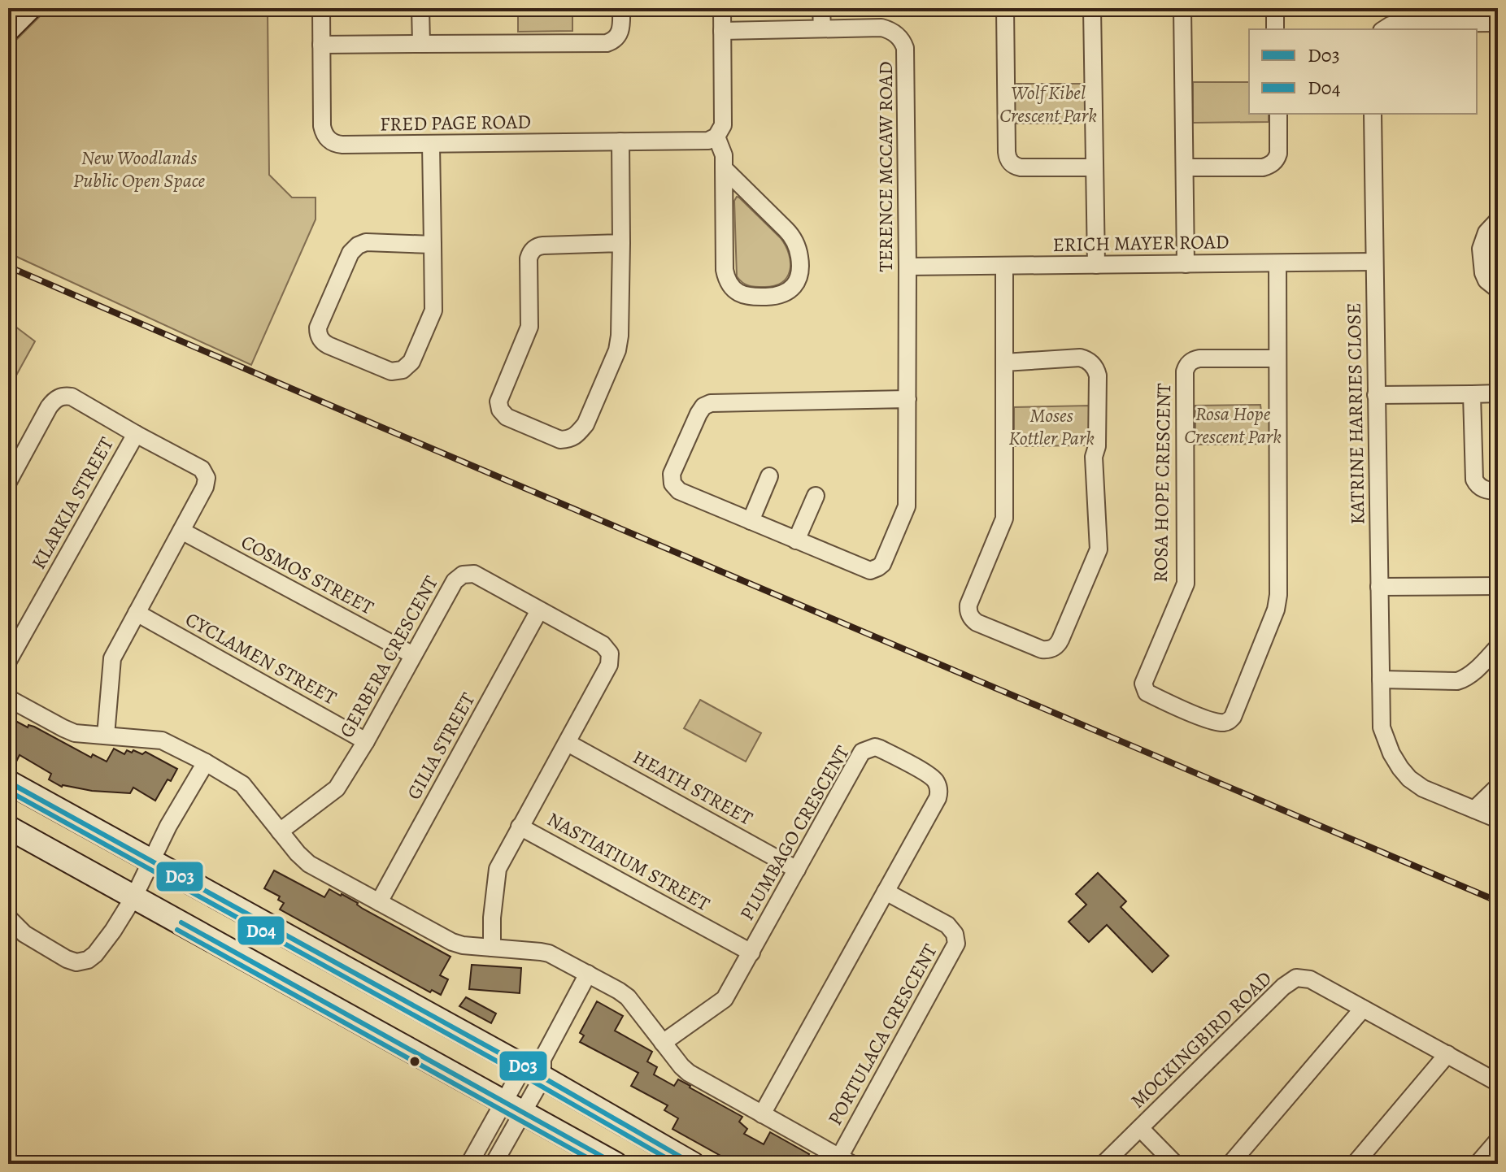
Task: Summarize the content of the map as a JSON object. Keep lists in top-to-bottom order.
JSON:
{
  "streets": {
    "street": [
      "FRED PAGE ROAD",
      "TERENCE MCCAW ROAD",
      "ERICH MAYER ROAD",
      "KATRINE HARRIES CLOSE",
      "ROSA HOPE CRESCENT",
      "KLARKIA STREET",
      "COSMOS STREET",
      "GERBERA CRESCENT",
      "CYCLAMEN STREET",
      "GILIA STREET",
      "HEATH STREET",
      "PLUMBAGO CRESCENT",
      "NASTIATIUM STREET",
      "PORTULACA CRESCENT",
      "MOCKINGBIRD ROAD"
    ]
  },
  "crossings": [
    ["TERENCE MCCAW ROAD", "ERICH MAYER ROAD"],
    ["ERICH MAYER ROAD", "KATRINE HARRIES CLOSE"],
    ["ERICH MAYER ROAD", "ROSA HOPE CRESCENT"],
    ["COSMOS STREET", "GERBERA CRESCENT"],
    ["GERBERA CRESCENT", "CYCLAMEN STREET"],
    ["GERBERA CRESCENT", "GILIA STREET"],
    ["GERBERA CRESCENT", "HEATH STREET"],
    ["GERBERA CRESCENT", "NASTIATIUM STREET"],
    ["HEATH STREET", "PLUMBAGO CRESCENT"],
    ["PLUMBAGO CRESCENT", "NASTIATIUM STREET"],
    ["PLUMBAGO CRESCENT", "PORTULACA CRESCENT"]
  ],
  "parks": [
    "Wolf Kibel Crescent Park",
    "New Woodlands Public Open Space",
    "Rosa Hope Crescent Park",
    "Moses Kottler Park"
  ],
  "lines": ["transit line D03", "transit line D04"],
  "legend": ["D03", "D04"]
}
